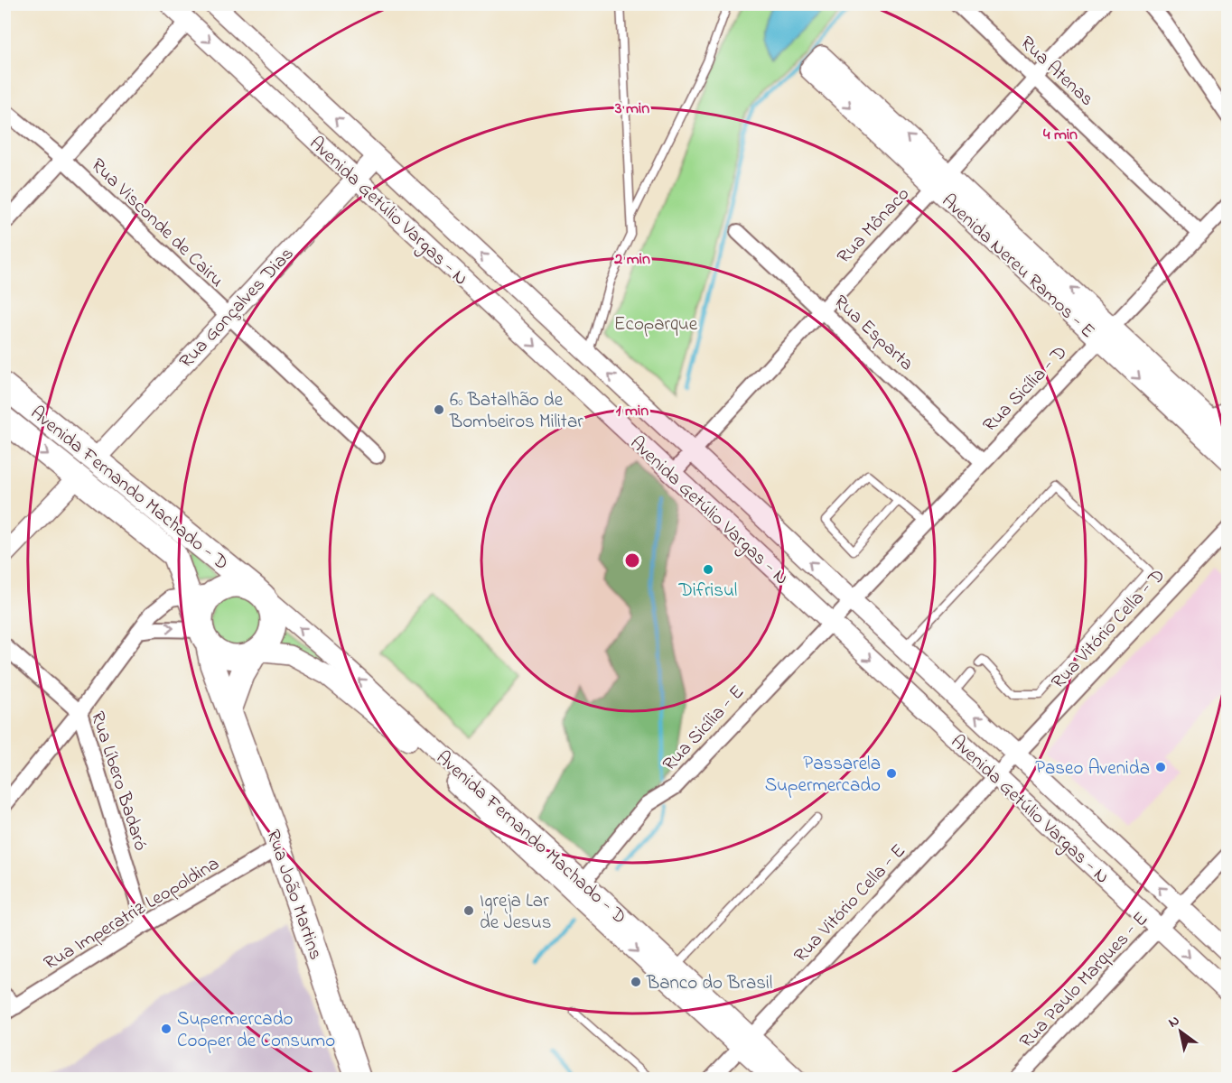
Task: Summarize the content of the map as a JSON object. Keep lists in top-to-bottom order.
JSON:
{
  "streets": {
    "main road": ["Avenida Fernando Machado - D", "Rua João Martins"],
    "street": [
      "Rua Atenas",
      "Avenida Getúlio Vargas - N",
      "Rua Visconde de Cairu",
      "Rua Mônaco",
      "Avenida Nereu Ramos - E",
      "Rua Gonçalves Dias",
      "Rua Esparta",
      "Rua Sicília - D",
      "Rua Vitório Cella - D",
      "Rua Sicília - E",
      "Rua Líbero Badaró",
      "Rua Vitório Cella - E",
      "Rua Imperatriz Leopoldina",
      "Rua Paulo Marques - E"
    ]
  },
  "crossings": [
    ["Rua Atenas", "Rua Mônaco"],
    ["Rua Atenas", "Rua Sicília - D"],
    ["Avenida Getúlio Vargas - N", "Rua Mônaco"],
    ["Avenida Getúlio Vargas - N", "Rua Gonçalves Dias"],
    ["Avenida Getúlio Vargas - N", "Rua Sicília - D"],
    ["Avenida Getúlio Vargas - N", "Rua Vitório Cella - D"],
    ["Avenida Getúlio Vargas - N", "Rua Sicília - E"],
    ["Avenida Getúlio Vargas - N", "Rua Vitório Cella - E"],
    ["Avenida Getúlio Vargas - N", "Rua Paulo Marques - E"],
    ["Rua Visconde de Cairu", "Rua Gonçalves Dias"],
    ["Rua Mônaco", "Avenida Nereu Ramos - E"],
    ["Rua Mônaco", "Rua Esparta"],
    ["Avenida Nereu Ramos - E", "Rua Sicília - D"],
    ["Rua Gonçalves Dias", "Avenida Fernando Machado - D"],
    ["Rua Esparta", "Rua Sicília - D"],
    ["Rua Sicília - D", "Rua Sicília - E"],
    ["Avenida Fernando Machado - D", "Rua Sicília - E"],
    ["Avenida Fernando Machado - D", "Rua João Martins"],
    ["Avenida Fernando Machado - D", "Rua Vitório Cella - E"],
    ["Rua Vitório Cella - D", "Rua Vitório Cella - E"],
    ["Rua Líbero Badaró", "Rua Imperatriz Leopoldina"],
    ["Rua João Martins", "Rua Imperatriz Leopoldina"]
  ],
  "parks": ["Ecoparque"],
  "places": [
    "6º Batalhão de Bombeiros Militar",
    "Difrisul",
    "Paseo Avenida",
    "Passarela Supermercado",
    "Igreja Lar de Jesus",
    "Banco do Brasil",
    "Supermercado Cooper de Consumo"
  ],
  "north": "top left",
  "rings": [
    "3 min",
    "4 min",
    "2 min",
    "1 min"
  ]
}
